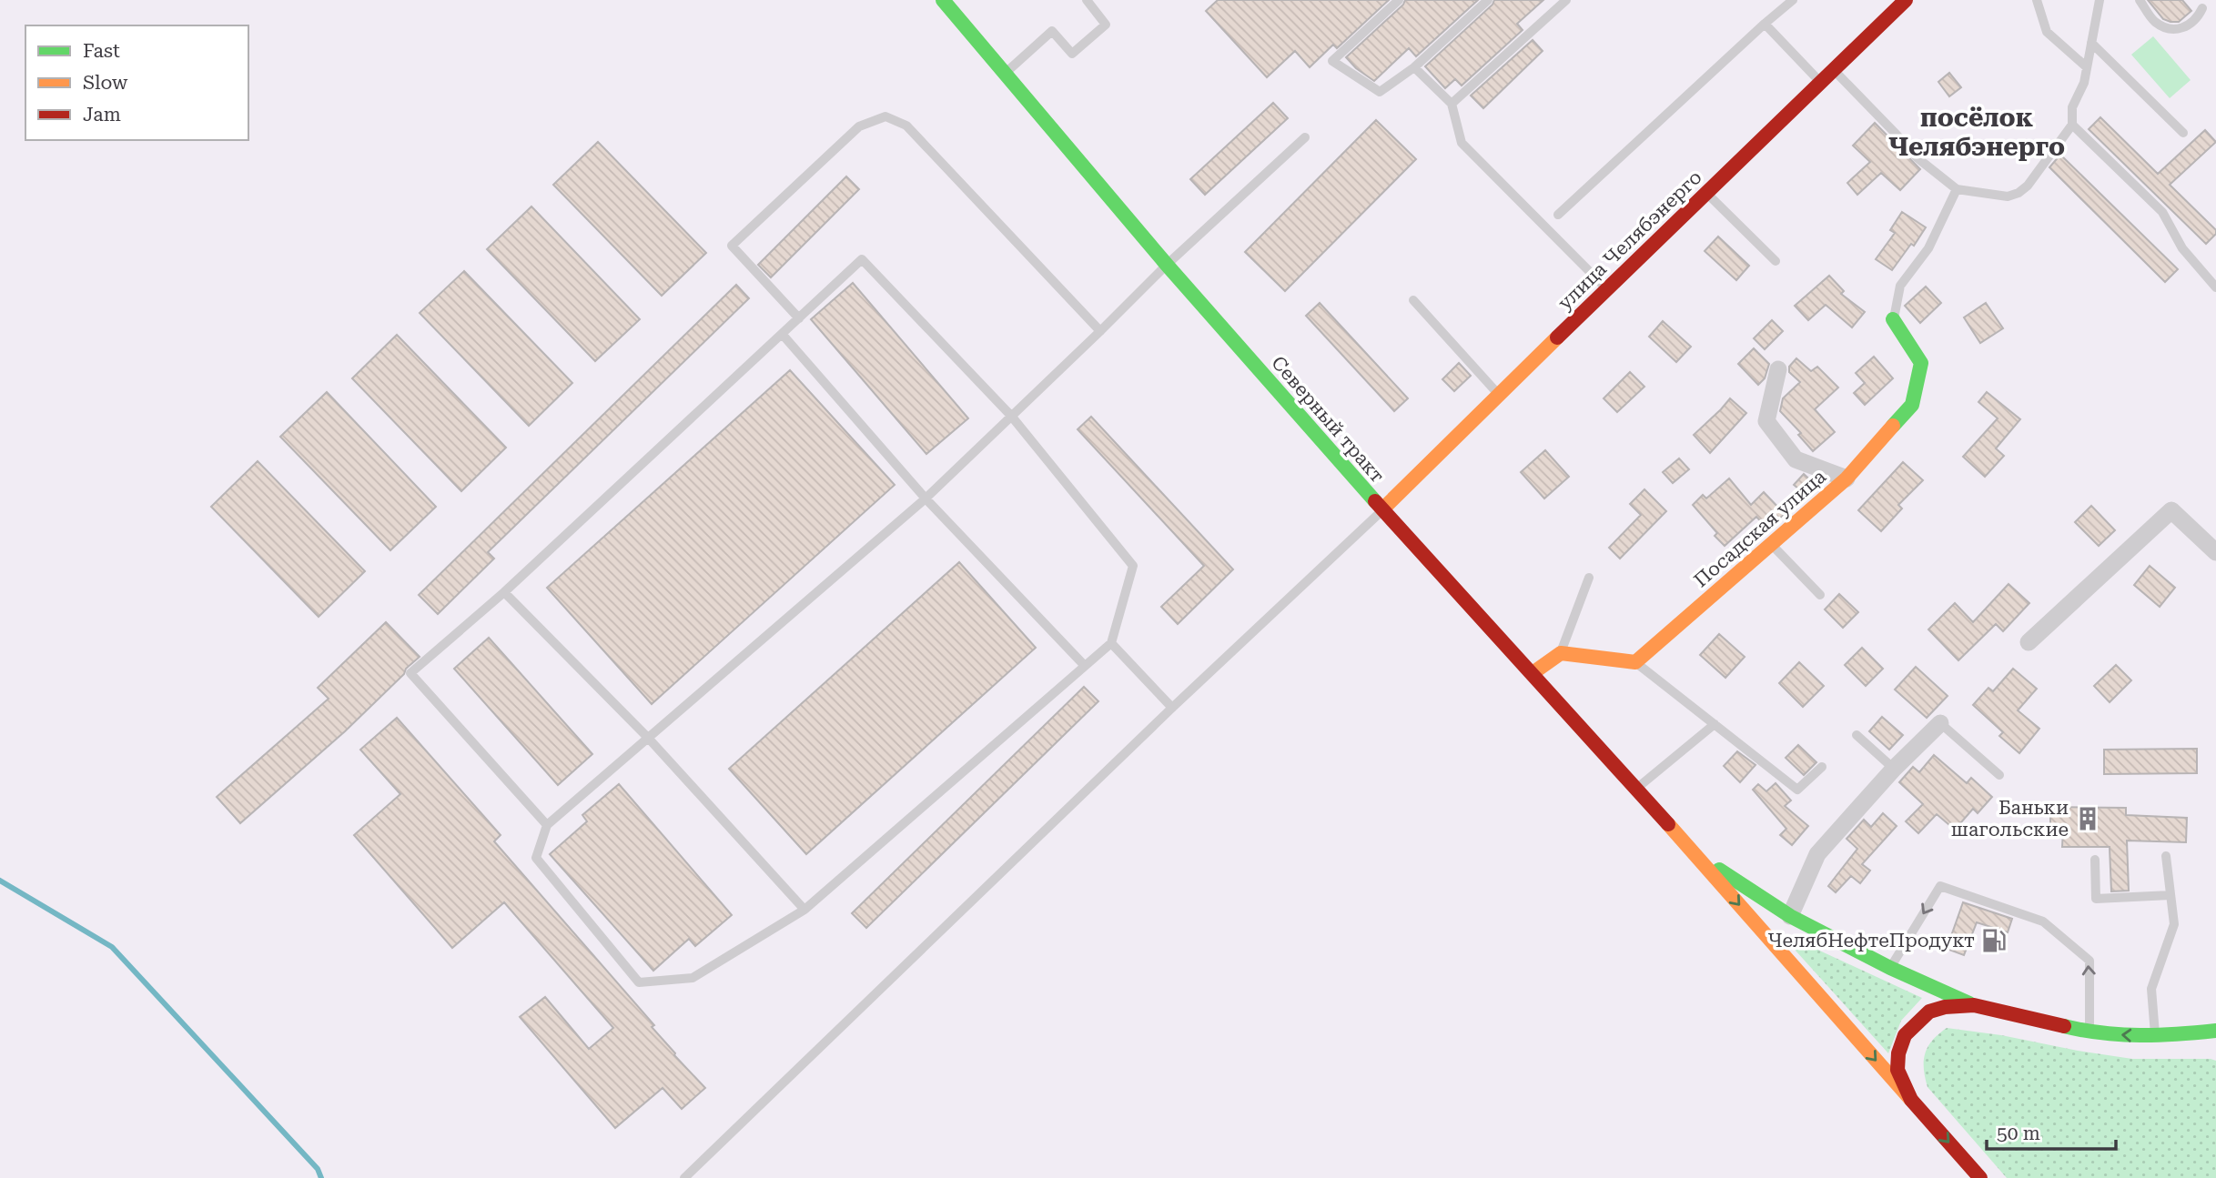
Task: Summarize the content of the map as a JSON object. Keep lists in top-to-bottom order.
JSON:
{
  "streets": {
    "main road": ["улица Челябэнерго", "Северный тракт", "Посадская улица"]
  },
  "crossings": [
    ["улица Челябэнерго", "Северный тракт"]
  ],
  "districts": ["посёлок Челябэнерго"],
  "places": {
    "building": ["Баньки шагольские"],
    "fuel station": ["ЧелябНефтеПродукт"]
  },
  "legend": ["Fast", "Slow", "Jam"],
  "scale_bar": "50 m"
}
